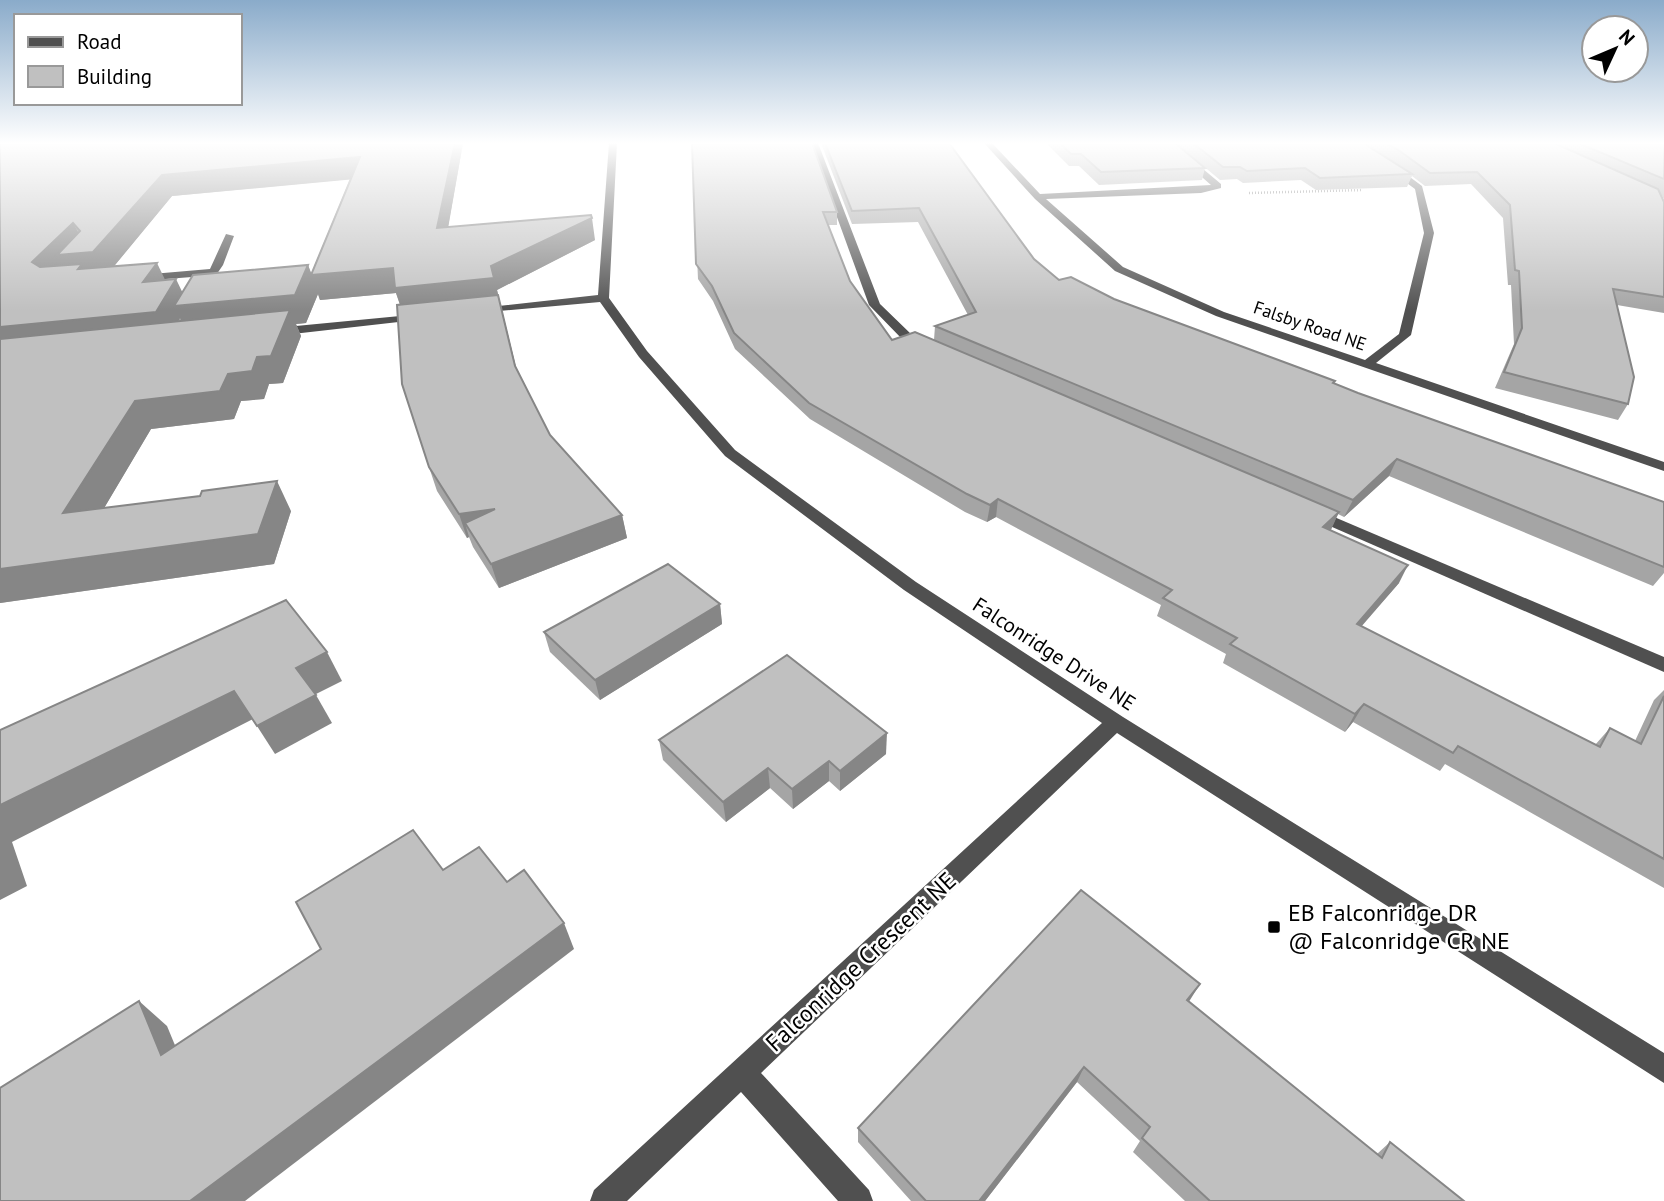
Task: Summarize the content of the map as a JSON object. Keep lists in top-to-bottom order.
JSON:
{
  "streets": {
    "street": ["Falsby Road NE", "Falconridge Drive NE", "Falconridge Crescent NE"]
  },
  "crossings": [
    ["Falconridge Drive NE", "Falconridge Crescent NE"]
  ],
  "places": {
    "transit": ["EB Falconridge DR @ Falconridge CR NE"]
  },
  "legend": ["Road", "Building"],
  "north": "top right"
}
